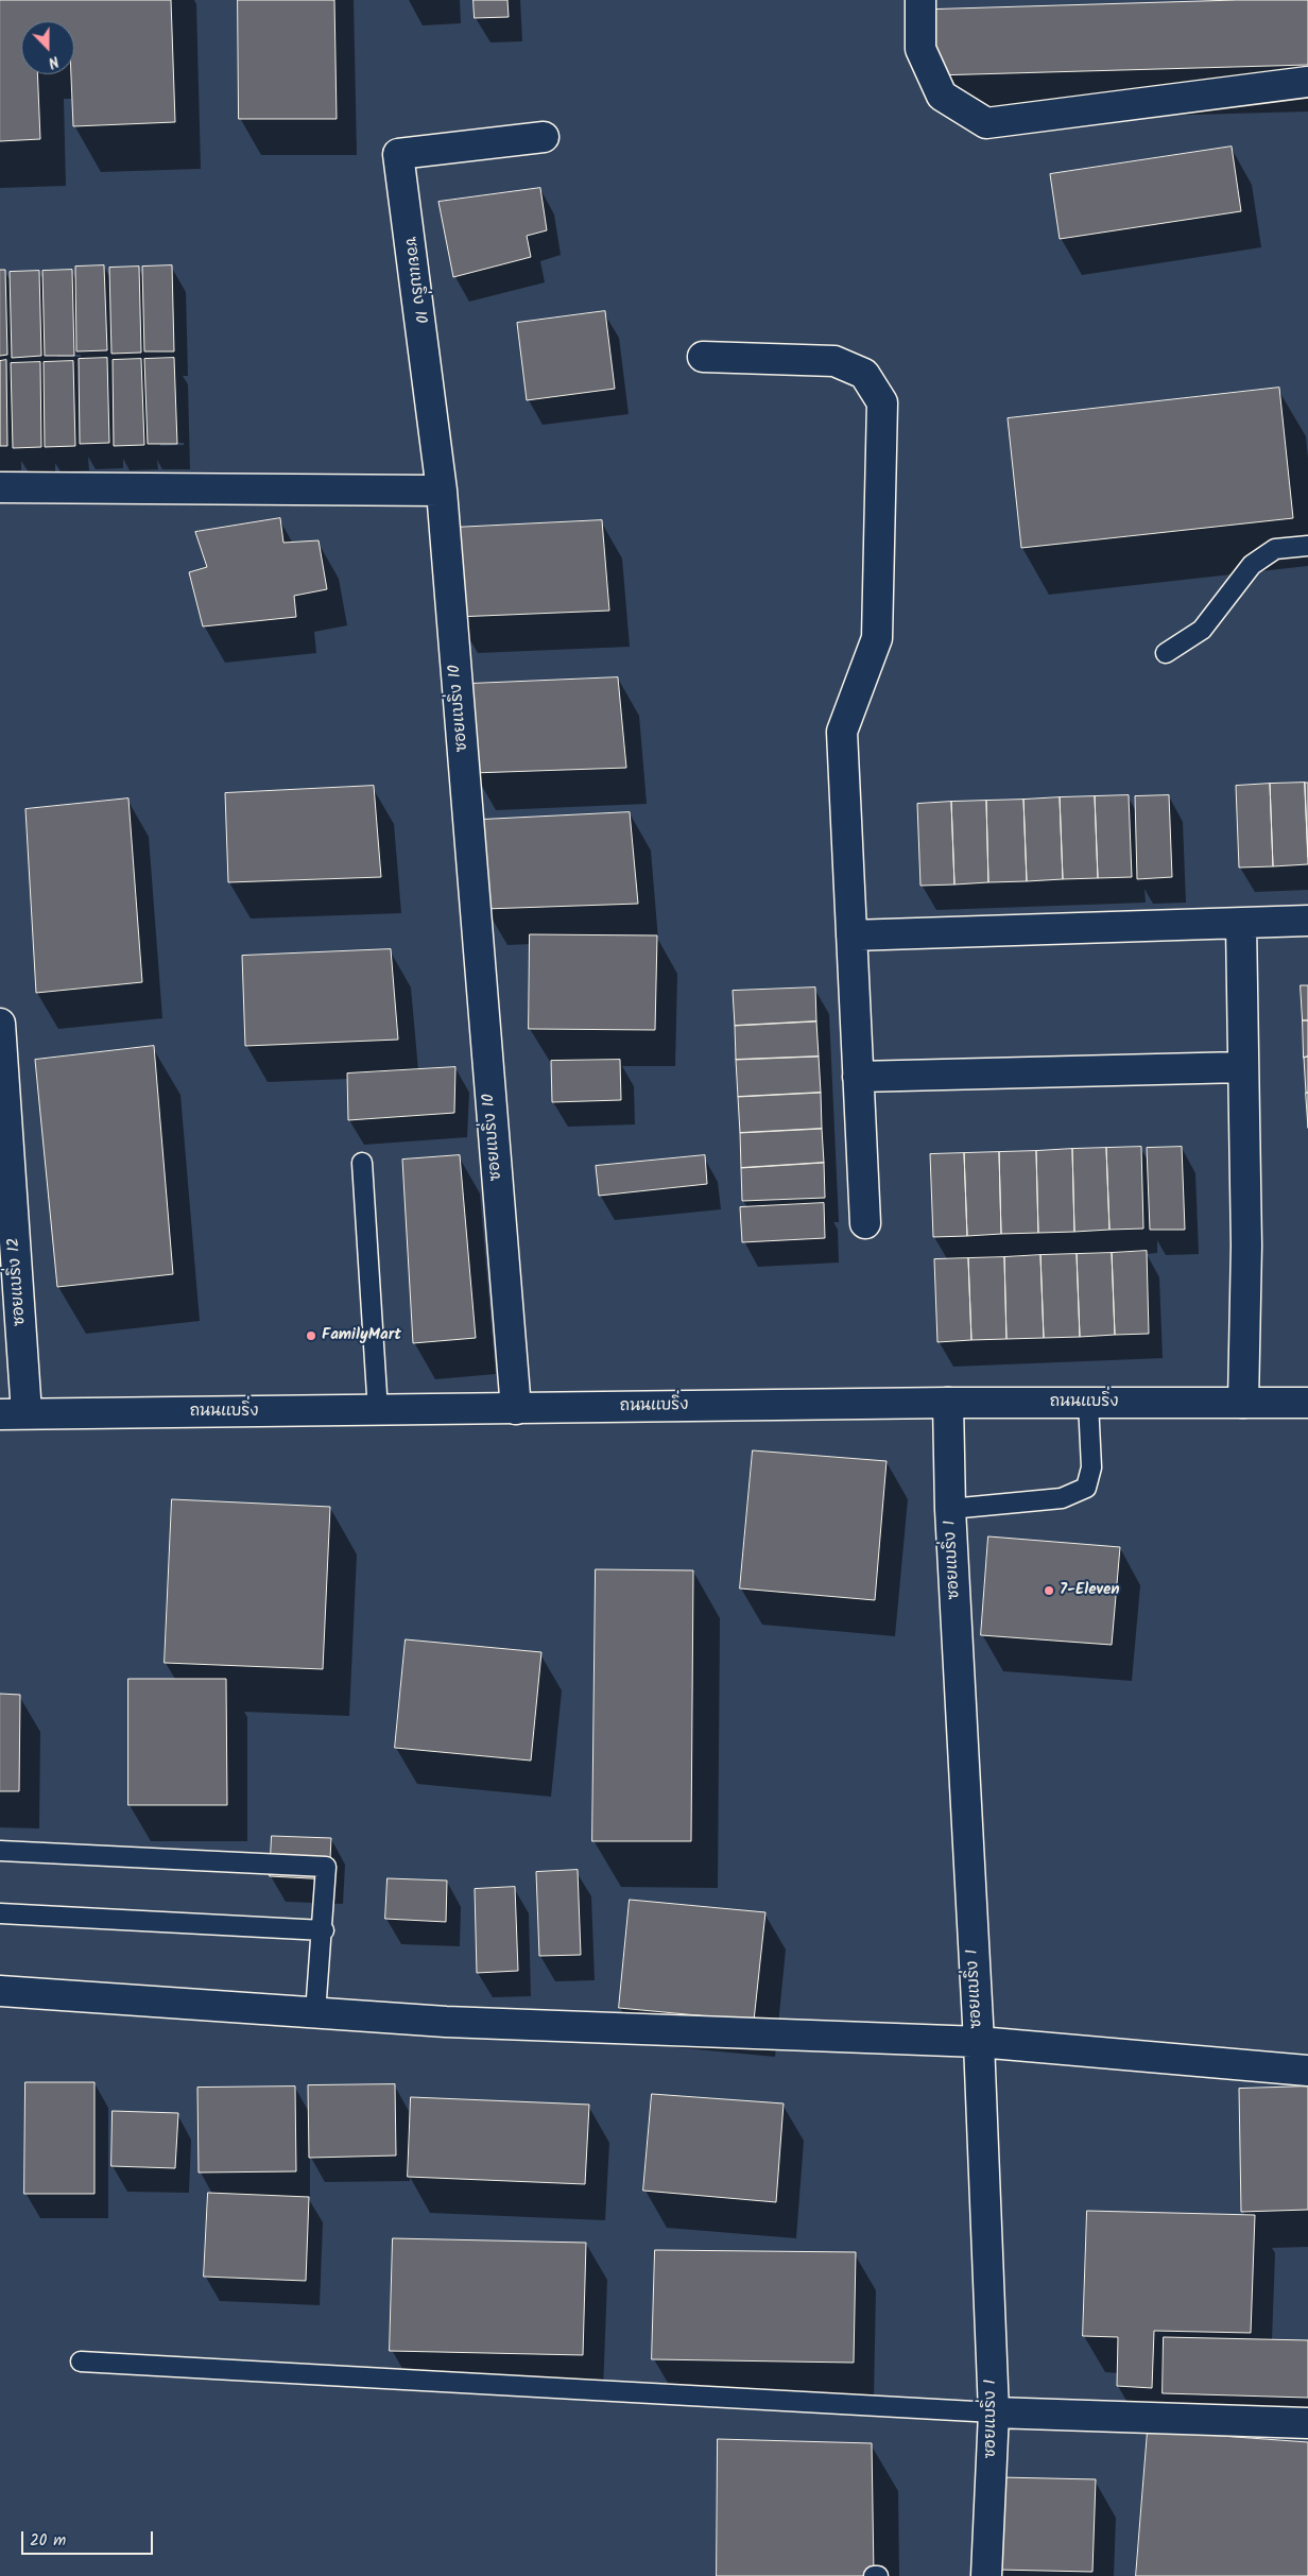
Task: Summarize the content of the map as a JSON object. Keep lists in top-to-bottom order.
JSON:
{
  "streets": {
    "street": [
      "ซอยแบริ่ง 10",
      "ซอยแบริ่ง 12",
      "ถนนแบริ่ง",
      "ซอยแบริ่ง 1"
    ]
  },
  "crossings": [
    ["ซอยแบริ่ง 10", "ถนนแบริ่ง"],
    ["ซอยแบริ่ง 12", "ถนนแบริ่ง"],
    ["ถนนแบริ่ง", "ซอยแบริ่ง 1"]
  ],
  "places": ["FamilyMart", "7-Eleven"],
  "scale_bar": "20 m",
  "north": "bottom"
}
